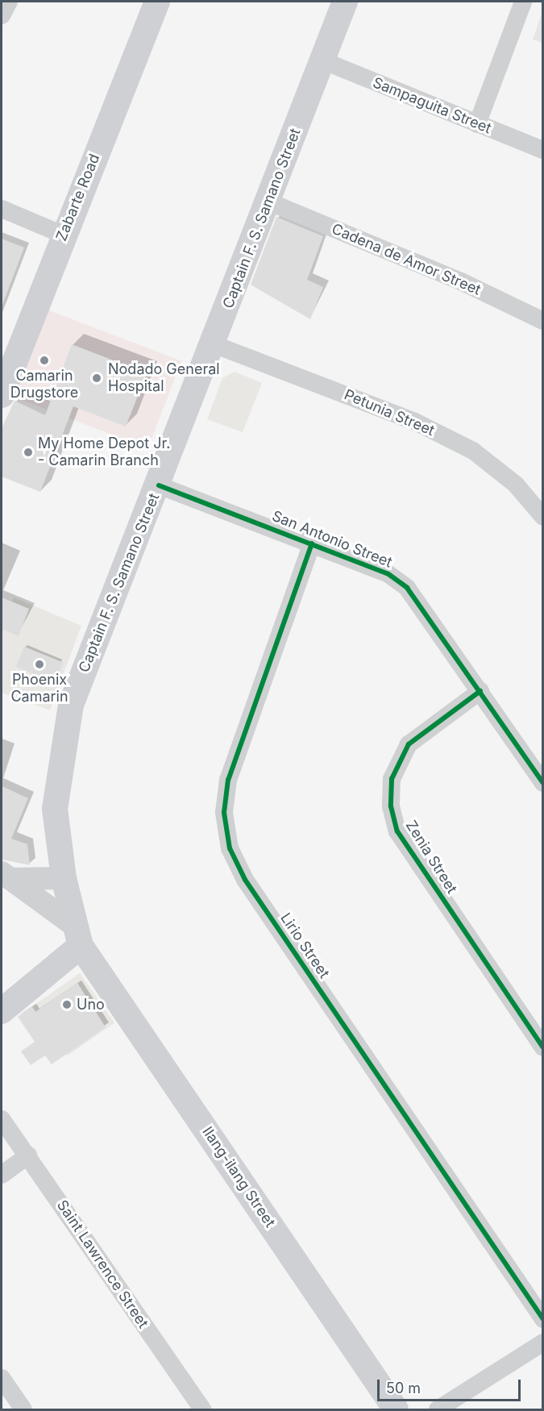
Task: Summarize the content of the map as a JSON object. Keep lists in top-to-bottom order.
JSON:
{
  "streets": {
    "main road": ["Zabarte Road", "Captain F. S. Samano Street", "Ilang-ilang Street"],
    "street": [
      "Sampaguita Street",
      "Cadena de Amor Street",
      "Petunia Street",
      "San Antonio Street",
      "Zenia Street",
      "Lirio Street",
      "Saint Lawrence Street"
    ]
  },
  "crossings": [
    ["Sampaguita Street", "Captain F. S. Samano Street"],
    ["Captain F. S. Samano Street", "Cadena de Amor Street"],
    ["Captain F. S. Samano Street", "Petunia Street"],
    ["Captain F. S. Samano Street", "San Antonio Street"],
    ["Captain F. S. Samano Street", "Ilang-ilang Street"],
    ["San Antonio Street", "Zenia Street"],
    ["San Antonio Street", "Lirio Street"]
  ],
  "places": [
    "Camarin Drugstore",
    "Nodado General Hospital",
    "My Home Depot Jr. - Camarin Branch",
    "Phoenix Camarin",
    "Uno"
  ],
  "scale_bar": "50 m"
}
